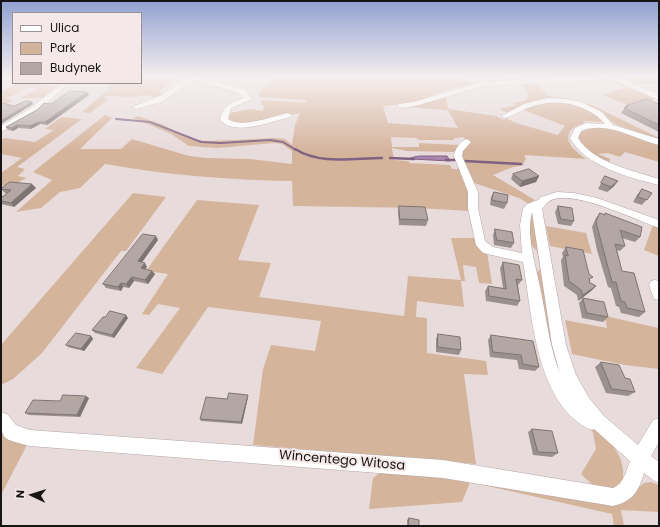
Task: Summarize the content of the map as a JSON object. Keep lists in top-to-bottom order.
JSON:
{
  "streets": {
    "street": ["Wincentego Witosa"]
  },
  "legend": ["Ulica", "Park", "Budynek"],
  "north": "left"
}
